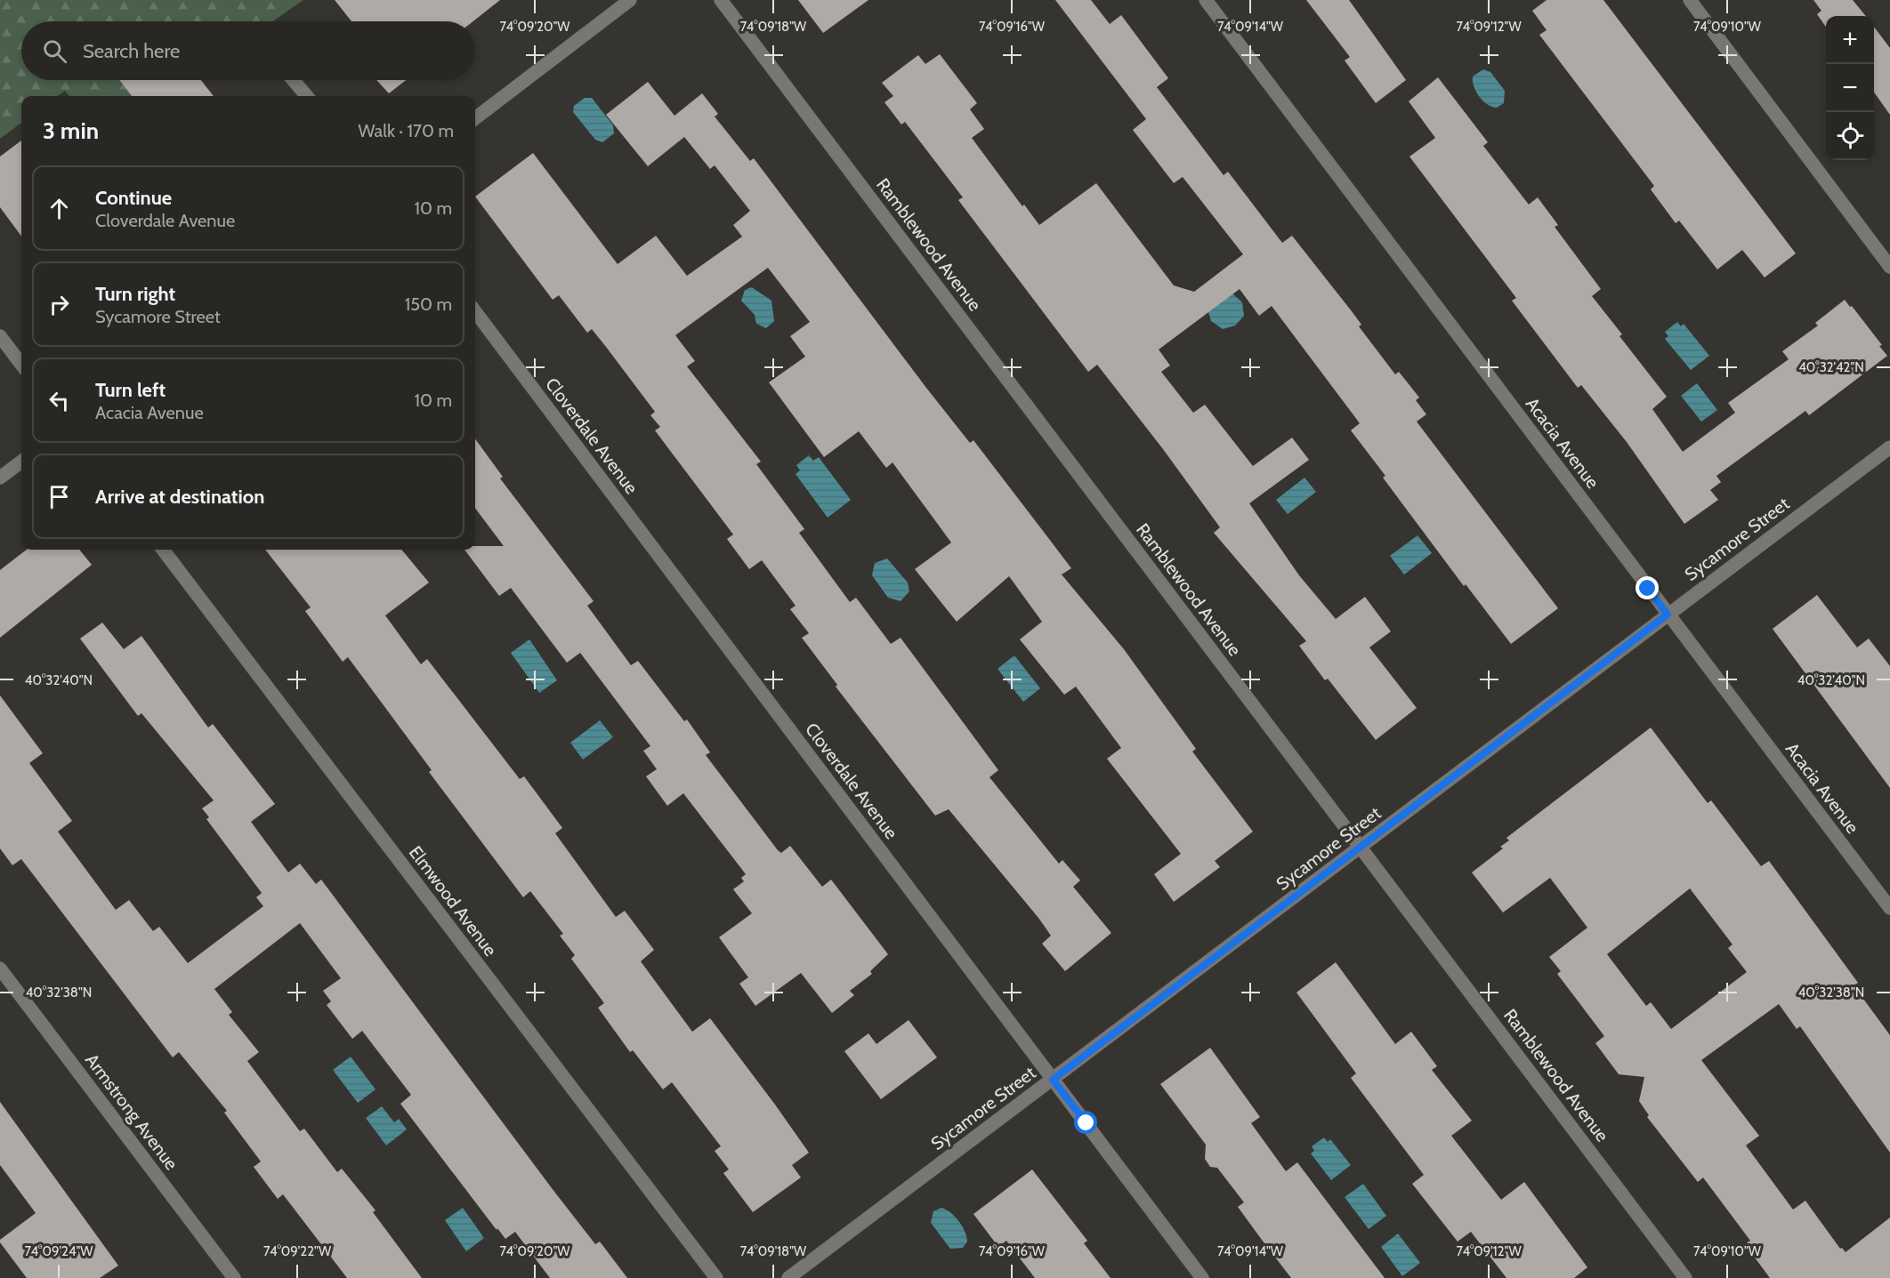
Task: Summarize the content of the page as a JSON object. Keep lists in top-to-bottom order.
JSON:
{
  "streets": {
    "street": [
      "Ramblewood Avenue",
      "Cloverdale Avenue",
      "Acacia Avenue",
      "Sycamore Street",
      "Elmwood Avenue",
      "Armstrong Avenue"
    ]
  },
  "crossings": [
    ["Ramblewood Avenue", "Sycamore Street"],
    ["Cloverdale Avenue", "Sycamore Street"],
    ["Acacia Avenue", "Sycamore Street"]
  ],
  "page": {
    "map_buttons": ["+", "−"],
    "search": "Search here",
    "heading": ["3 min", "Walk · 170 m"],
    "list": [
      ["Continue", "Cloverdale Avenue", "10 m"],
      ["Turn right", "Sycamore Street", "150 m"],
      ["Turn left", "Acacia Avenue", "10 m"],
      "Arrive at destination"
    ]
  },
  "coordinates": [
    "74°09'20\"W",
    "74°09'18\"W",
    "74°09'16\"W",
    "74°09'14\"W",
    "74°09'12\"W",
    "74°09'10\"W",
    "40°32'42\"N",
    "40°32'40\"N",
    "40°32'38\"N",
    "74°09'24\"W",
    "74°09'22\"W"
  ]
}
